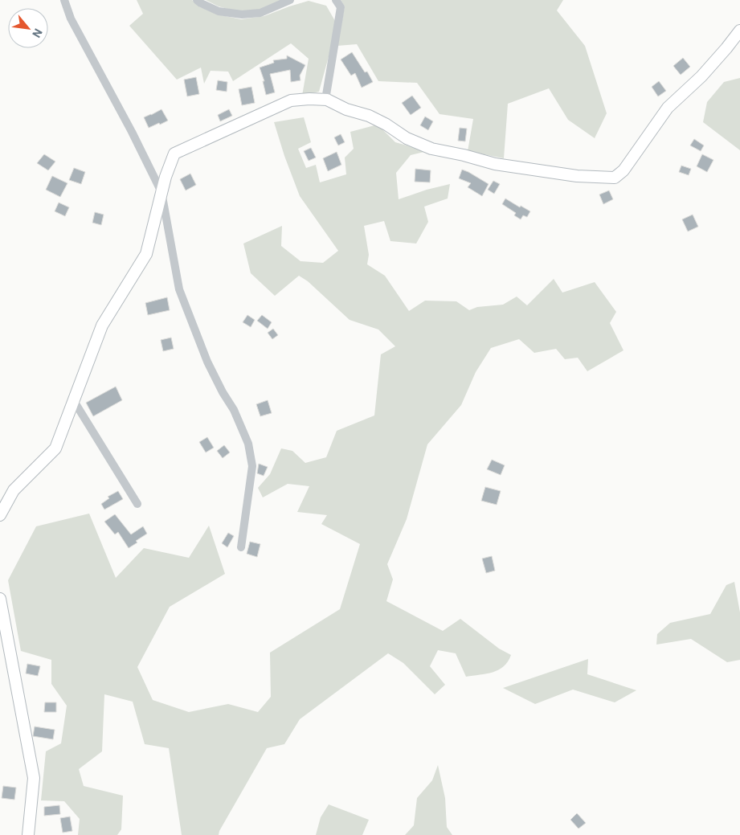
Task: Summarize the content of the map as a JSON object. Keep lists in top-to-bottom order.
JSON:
{
  "north": "bottom right"
}
